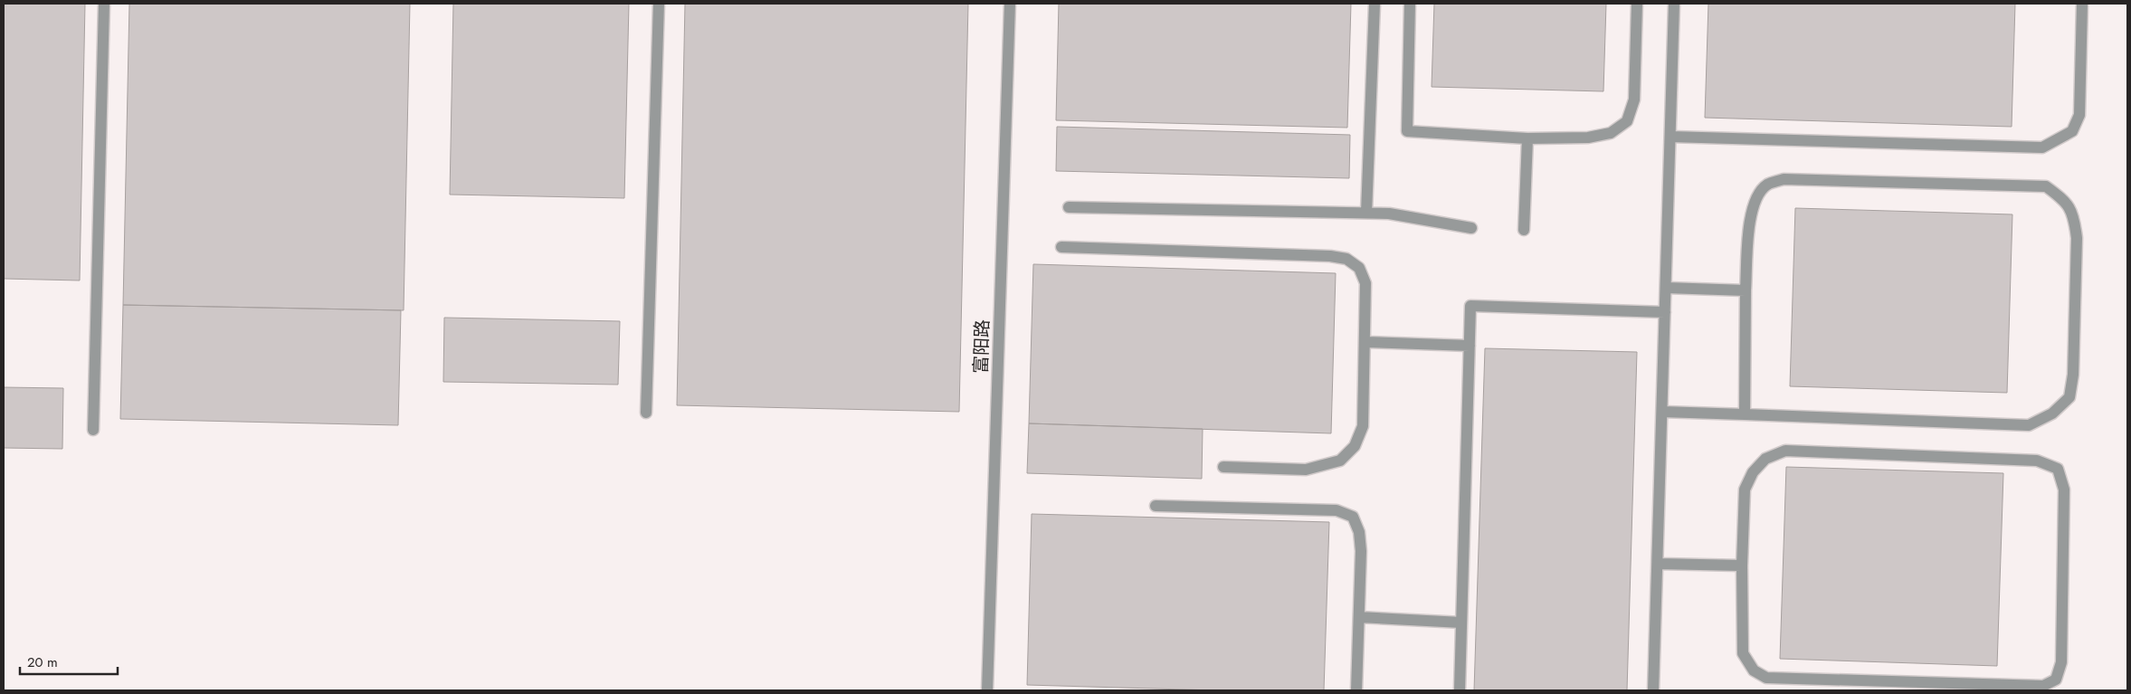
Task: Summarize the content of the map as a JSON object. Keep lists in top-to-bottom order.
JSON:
{
  "streets": {
    "street": ["富阳路"]
  },
  "scale_bar": "20 m"
}
